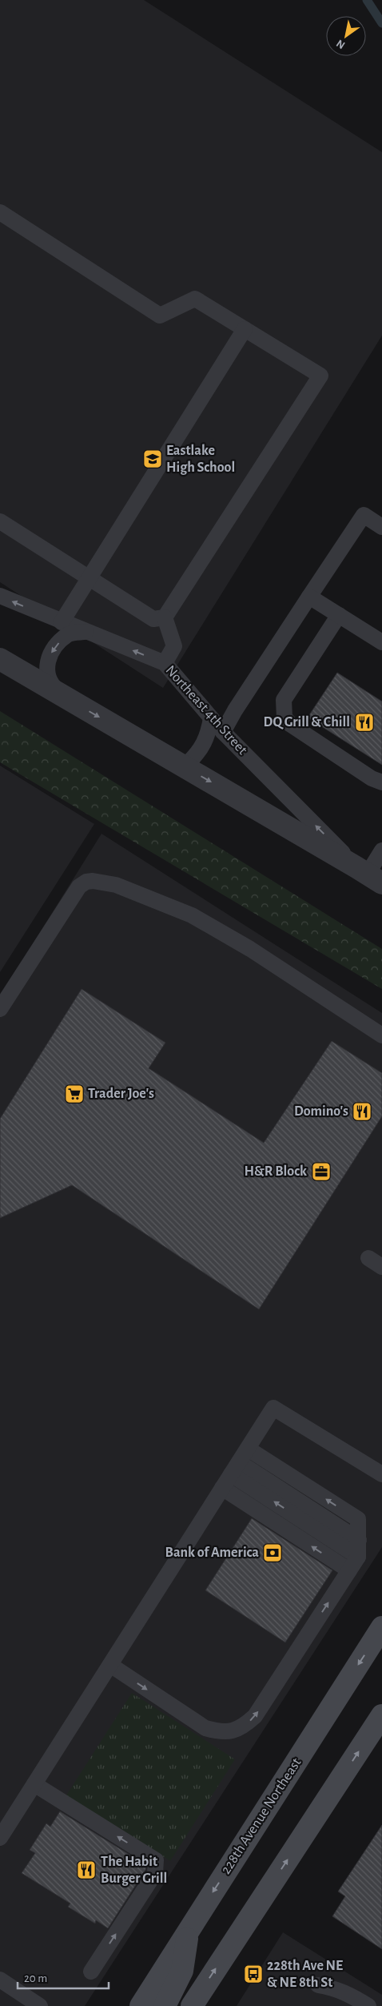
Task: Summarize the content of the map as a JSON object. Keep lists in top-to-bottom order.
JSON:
{
  "streets": {
    "main road": ["228th Avenue Northeast"],
    "lane": ["Northeast 4th Street"]
  },
  "places": {
    "school or university": ["Eastlake High School"],
    "restaurant": ["DQ Grill & Chill", "Domino's", "The Habit Burger Grill"],
    "supermarket": ["Trader Joe's"],
    "office": ["H&R Block"],
    "bank": ["Bank of America"],
    "bus stop": ["228th Ave NE & NE 8th St"]
  },
  "scale_bar": "20 m",
  "north": "bottom left"
}
